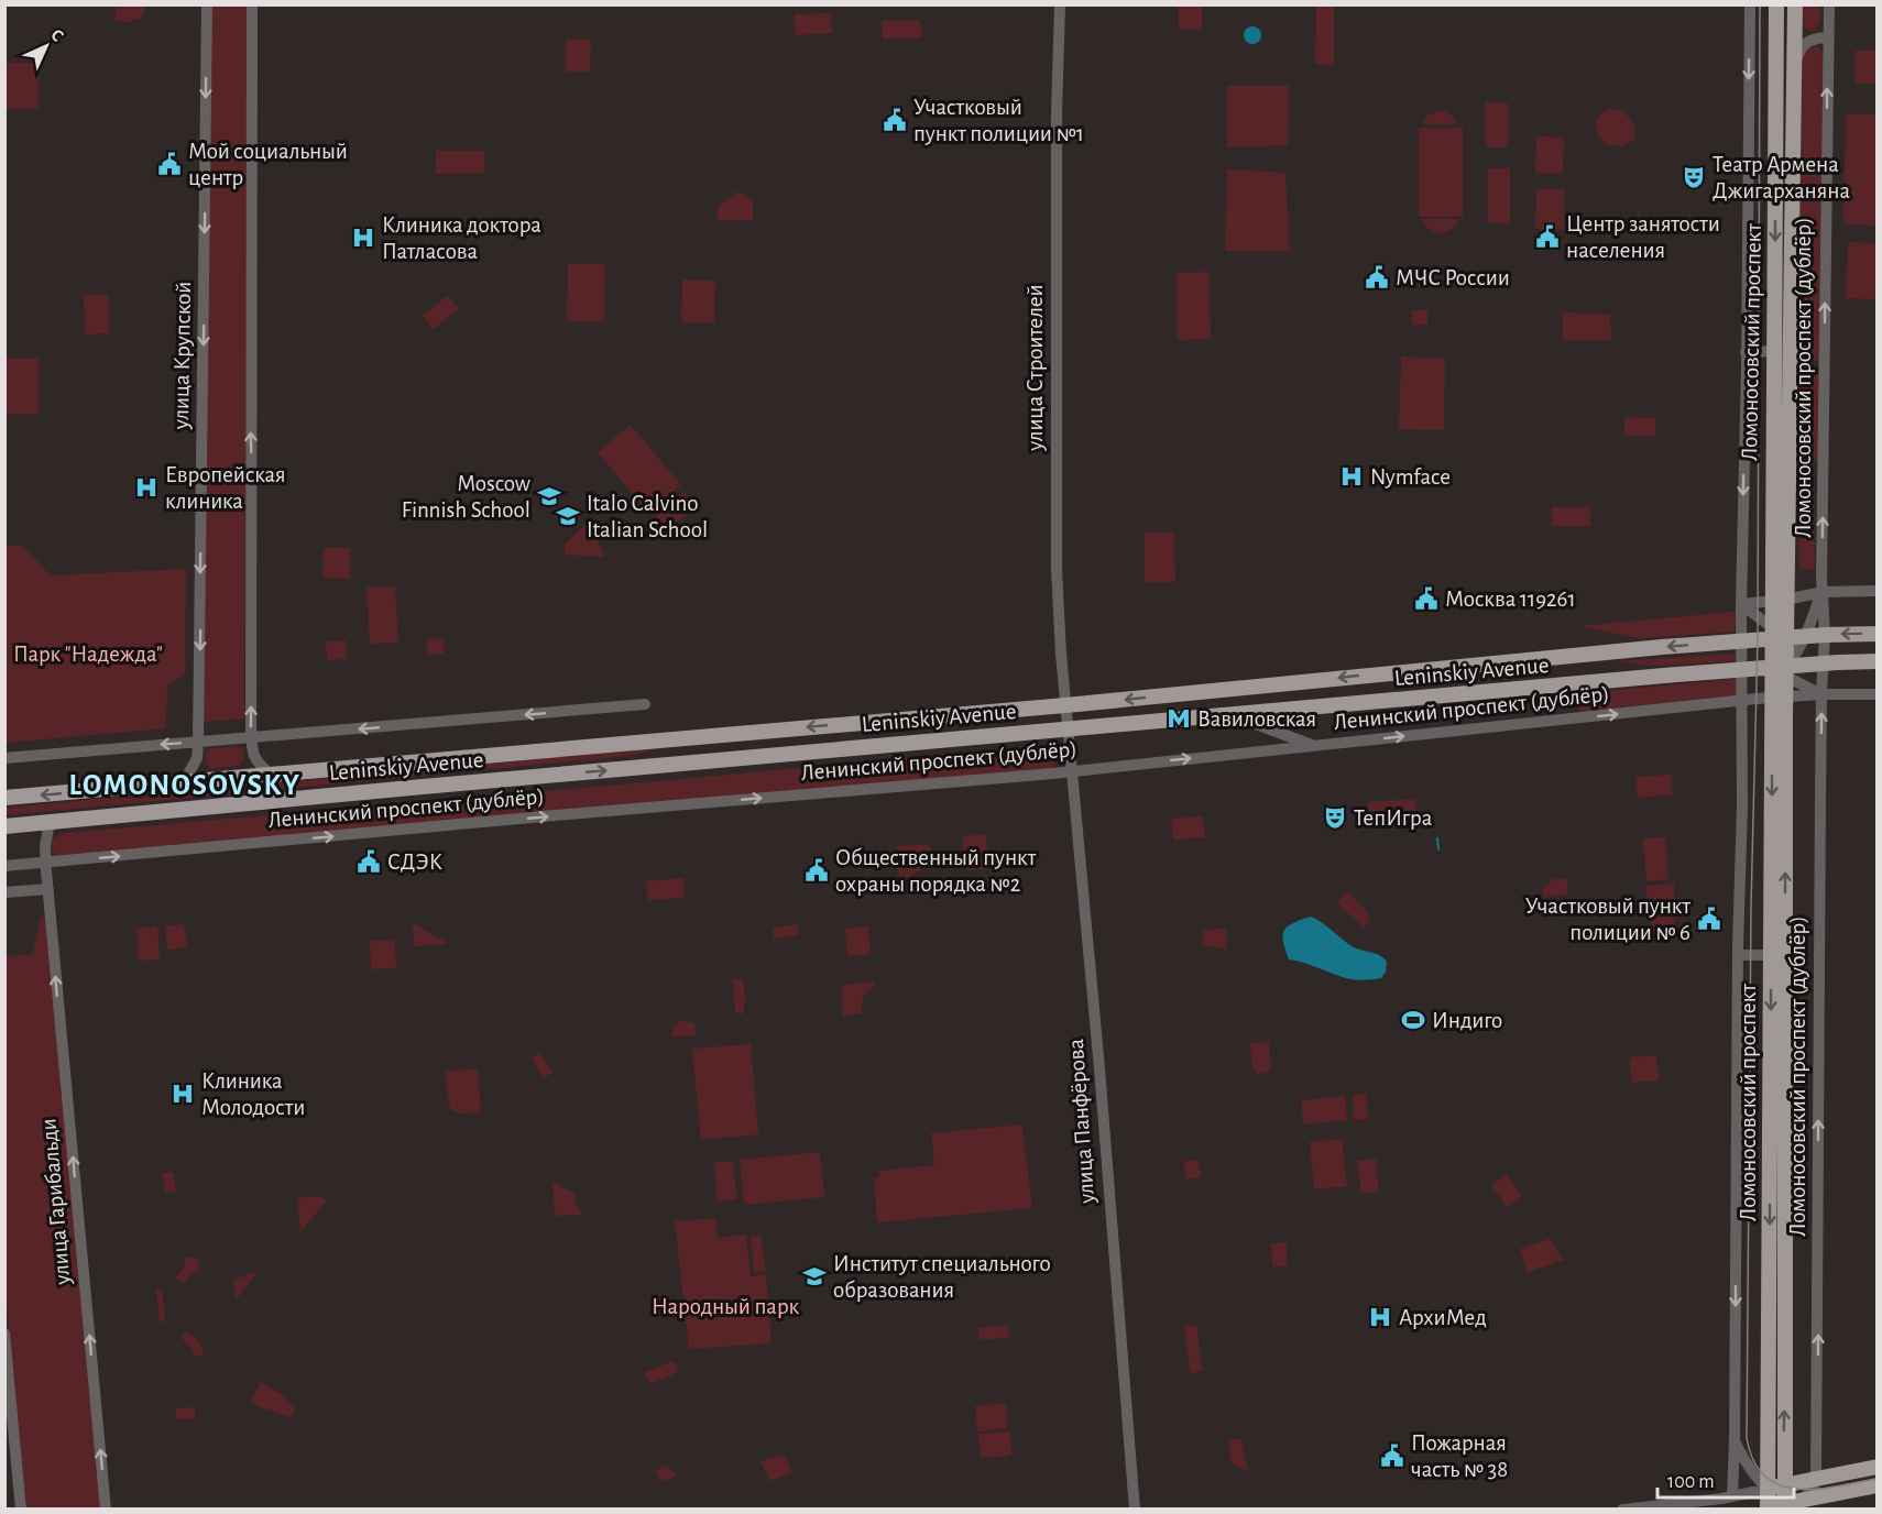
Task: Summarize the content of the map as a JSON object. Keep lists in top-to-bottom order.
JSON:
{
  "streets": {
    "main road": ["Ломоносовский проспект", "Leninskiy Avenue"],
    "street": [
      "улица Крупской",
      "улица Строителей",
      "Ломоносовский проспект (дублёр)",
      "Ленинский проспект (дублёр)",
      "улица Панфёрова",
      "улица Гарибальди"
    ]
  },
  "crossings": [
    ["Ломоносовский проспект", "Ломоносовский проспект (дублёр)"],
    ["Ломоносовский проспект", "Ленинский проспект (дублёр)"],
    ["улица Крупской", "Leninskiy Avenue"],
    ["улица Строителей", "Leninskiy Avenue"],
    ["улица Строителей", "улица Панфёрова"],
    ["Ломоносовский проспект (дублёр)", "Leninskiy Avenue"],
    ["Ломоносовский проспект (дублёр)", "Ленинский проспект (дублёр)"],
    ["Leninskiy Avenue", "улица Панфёрова"],
    ["Leninskiy Avenue", "улица Гарибальди"],
    ["Ленинский проспект (дублёр)", "улица Панфёрова"],
    ["Ленинский проспект (дублёр)", "улица Гарибальди"]
  ],
  "one_way": ["Ленинский проспект (дублёр)", "улица Гарибальди"],
  "districts": ["LOMONOSOVSKY"],
  "parks": ["Парк \"Надежда\"", "Народный парк"],
  "places": {
    "public building": [
      "Участковый пункт полиции №1",
      "Мой социальный центр",
      "Центр занятости населения",
      "МЧС России",
      "Москва 119261",
      "СДЭК",
      "Общественный пункт охраны порядка №2",
      "Участковый пункт полиции № 6",
      "Пожарная часть № 38"
    ],
    "theatre": ["Театр Армена Джигарханяна", "ТепИгра"],
    "hospital": [
      "Клиника доктора Патласова",
      "Nymface",
      "Европейская клиника",
      "Клиника Молодости",
      "АрхиМед"
    ],
    "school or university": ["Moscow Finnish School", "Italo Calvino Italian School", "Институт специального образования"],
    "metro station": ["Вавиловская"],
    "sports": ["Индиго"]
  },
  "scale_bar": "100 m",
  "north": "top right"
}
